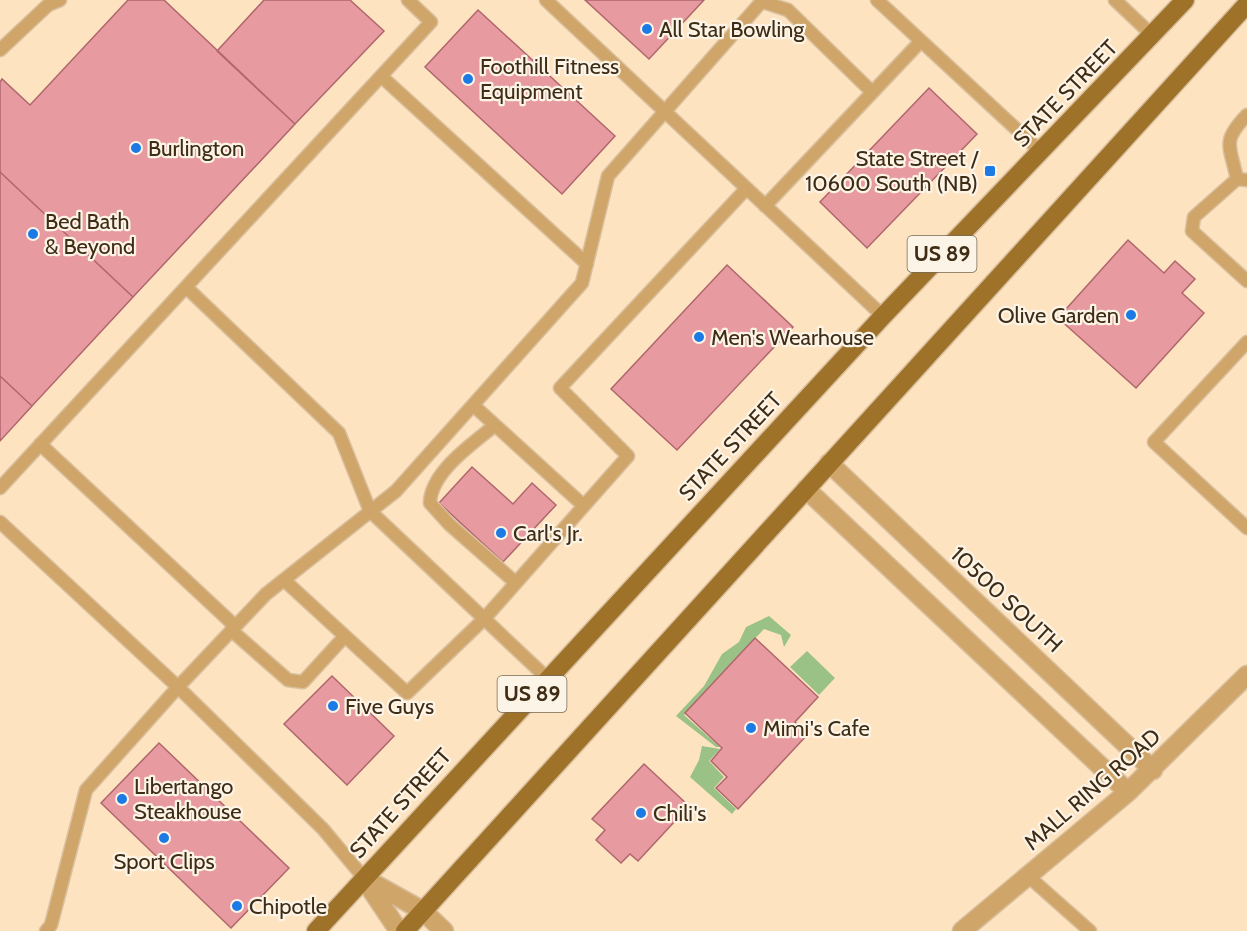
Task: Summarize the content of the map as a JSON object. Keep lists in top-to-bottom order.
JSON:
{
  "streets": {
    "main road": ["STATE STREET", "US 89"],
    "street": ["10500 SOUTH", "MALL RING ROAD"]
  },
  "crossings": [
    ["US 89", "10500 SOUTH"],
    ["10500 SOUTH", "MALL RING ROAD"]
  ],
  "places": {
    "other": [
      "All Star Bowling",
      "Foothill Fitness Equipment",
      "Burlington",
      "Bed Bath & Beyond",
      "Olive Garden",
      "Men's Wearhouse",
      "Carl's Jr.",
      "Five Guys",
      "Mimi's Cafe",
      "Libertango Steakhouse",
      "Chili's",
      "Sport Clips",
      "Chipotle"
    ],
    "transit": ["State Street / 10600 South (NB)"]
  }
}
